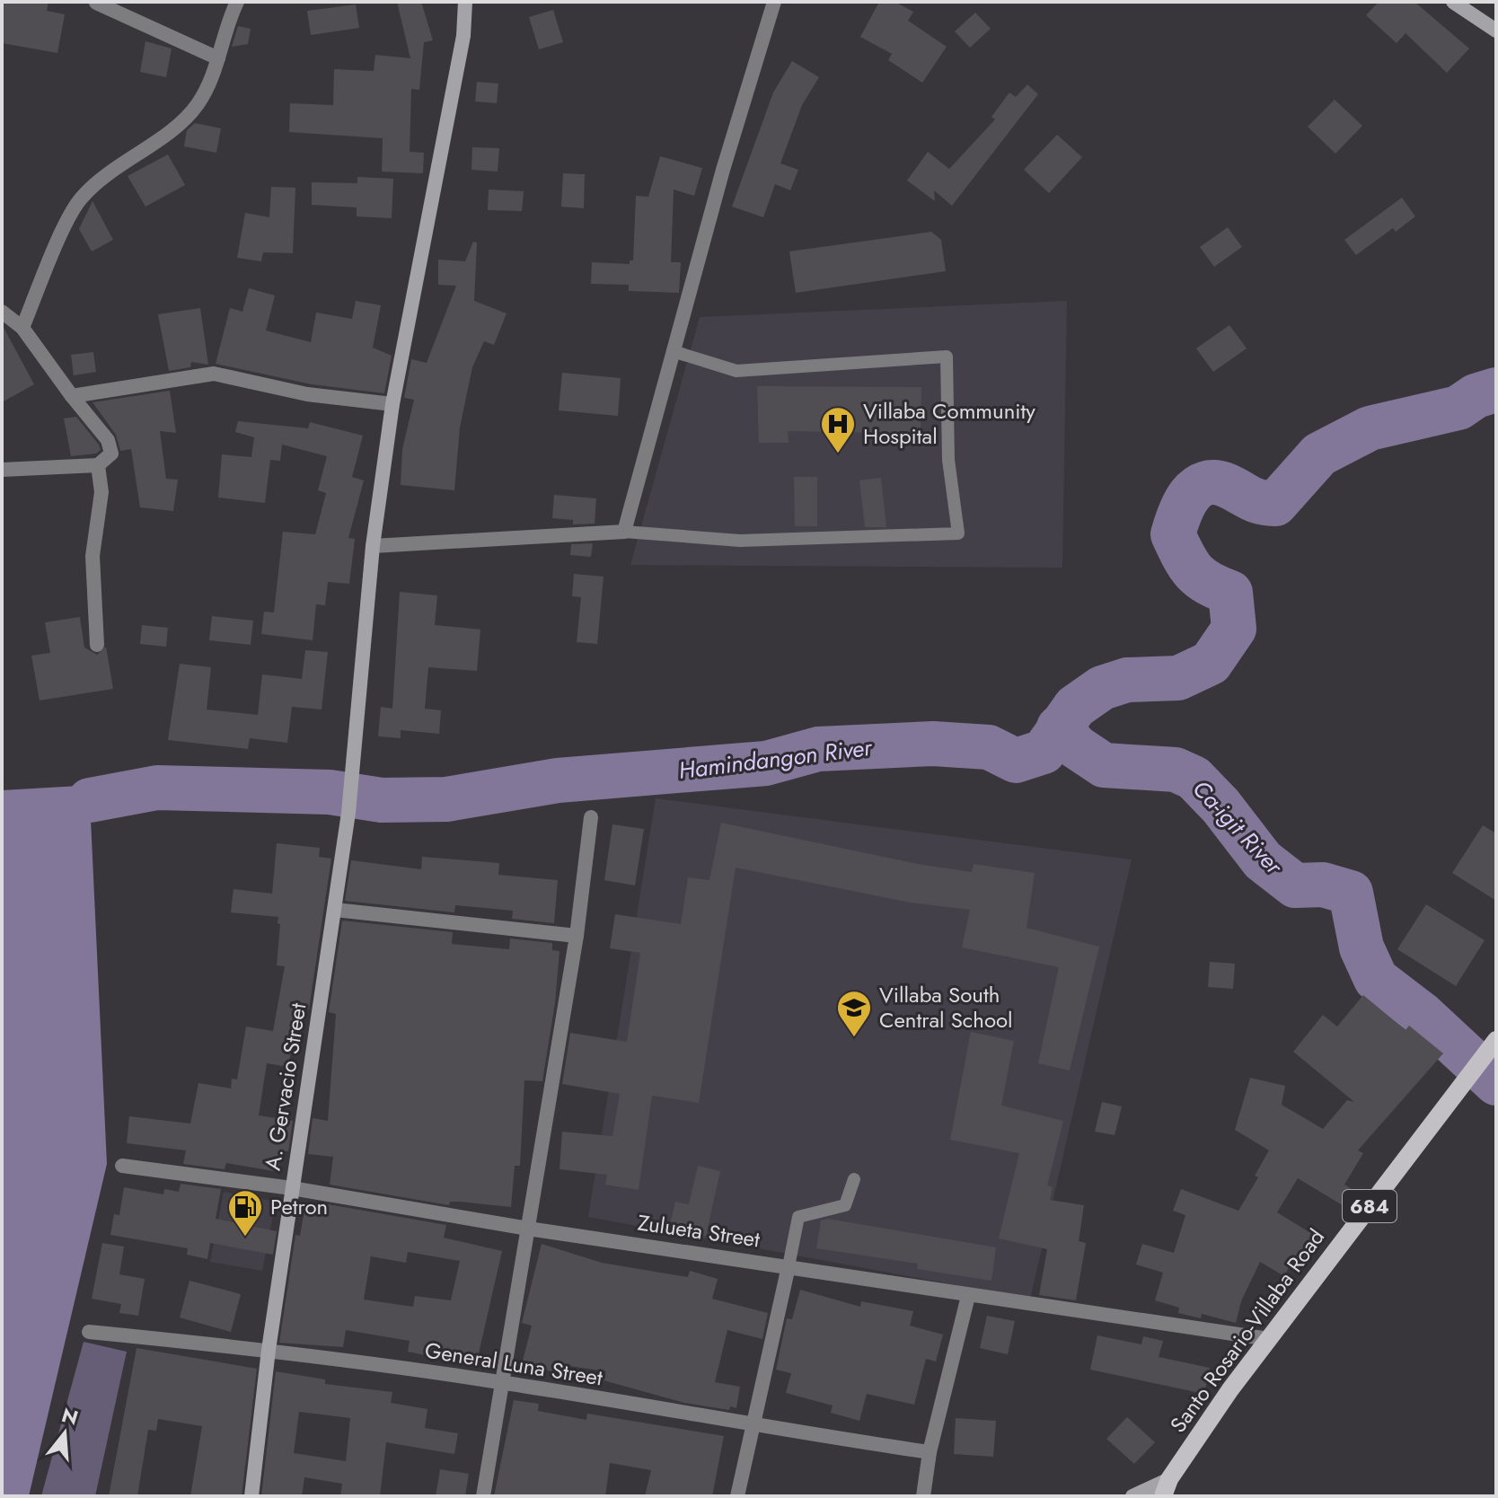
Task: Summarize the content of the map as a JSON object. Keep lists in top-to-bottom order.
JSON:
{
  "streets": {
    "main road": ["684", "Santo Rosario-Villaba Road"],
    "street": ["A. Gervacio Street", "Zulueta Street", "General Luna Street"]
  },
  "crossings": [
    ["A. Gervacio Street", "Zulueta Street"],
    ["A. Gervacio Street", "General Luna Street"],
    ["Zulueta Street", "Santo Rosario-Villaba Road"]
  ],
  "water": ["Hamindangon River", "Ca-igit River"],
  "places": {
    "hospital": ["Villaba Community Hospital"],
    "school or university": ["Villaba South Central School"],
    "fuel station": ["Petron"]
  },
  "north": "top"
}
